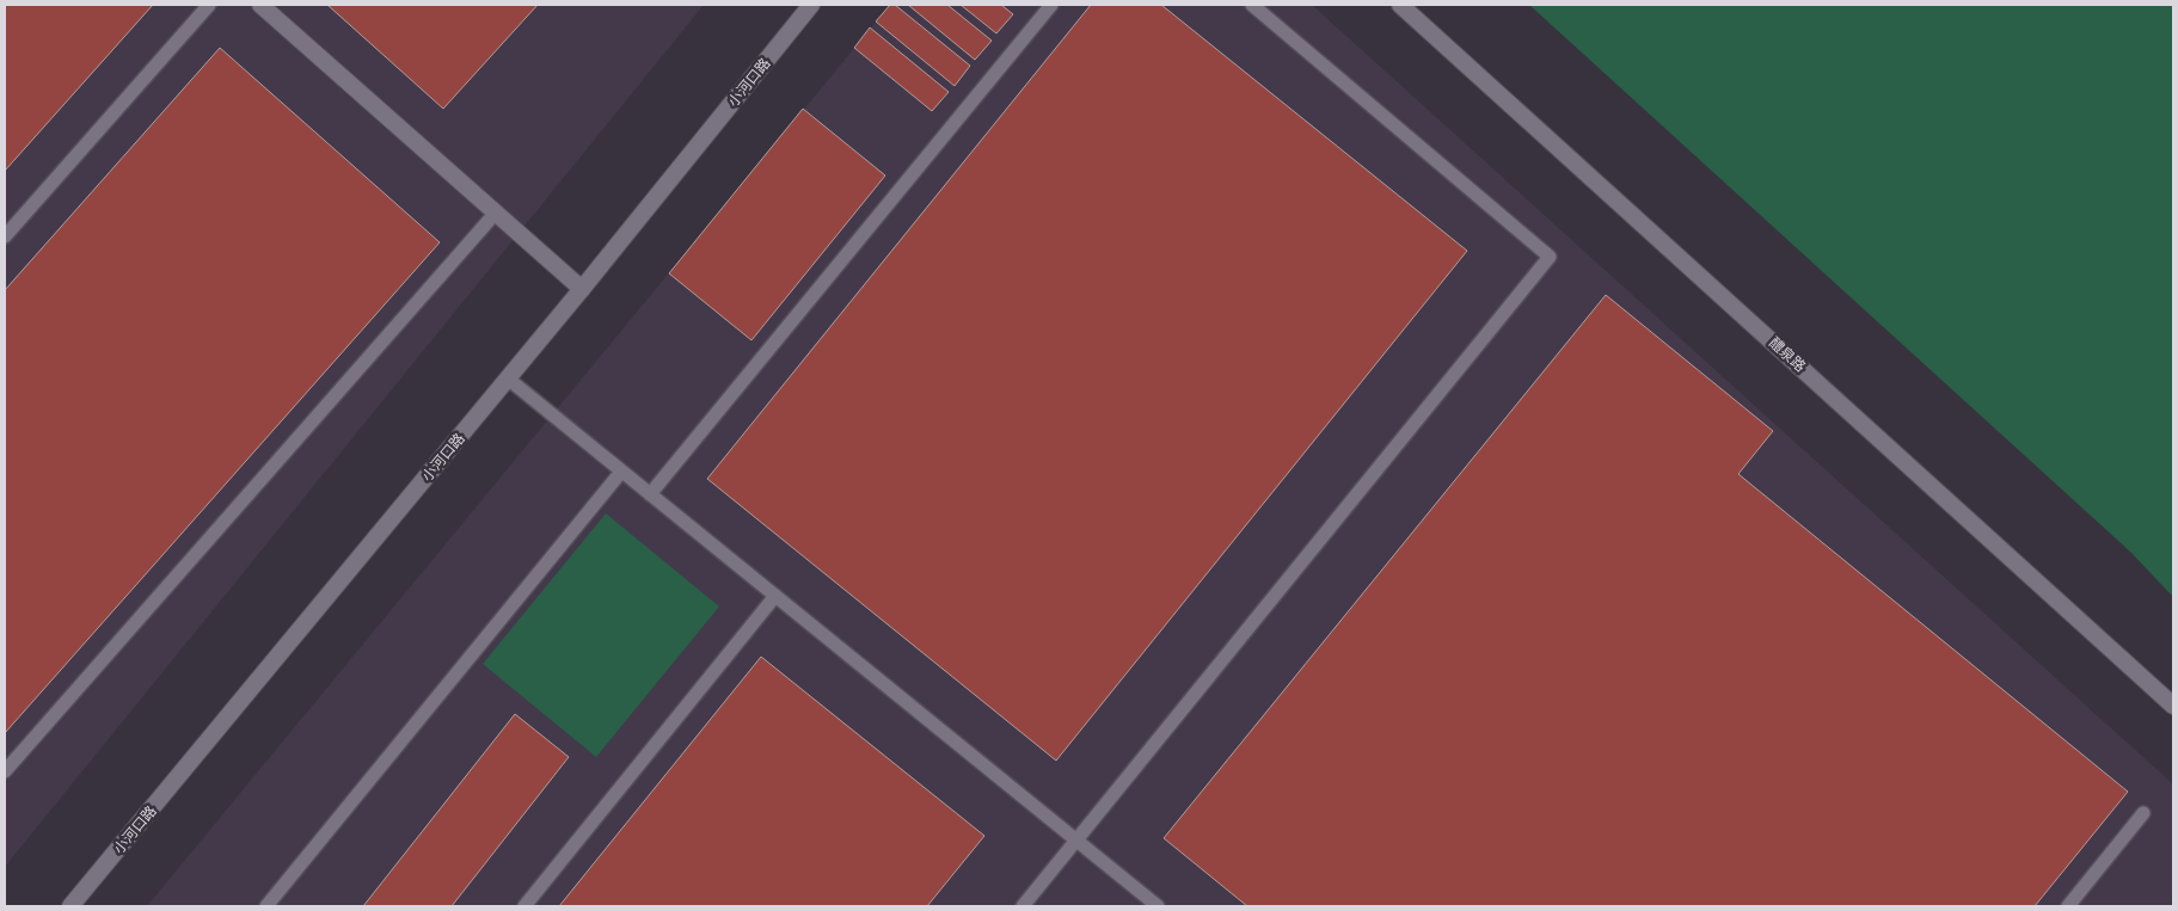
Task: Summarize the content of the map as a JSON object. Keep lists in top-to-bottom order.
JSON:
{
  "streets": {
    "street": ["小河口路", "醴泉路"]
  }
}
